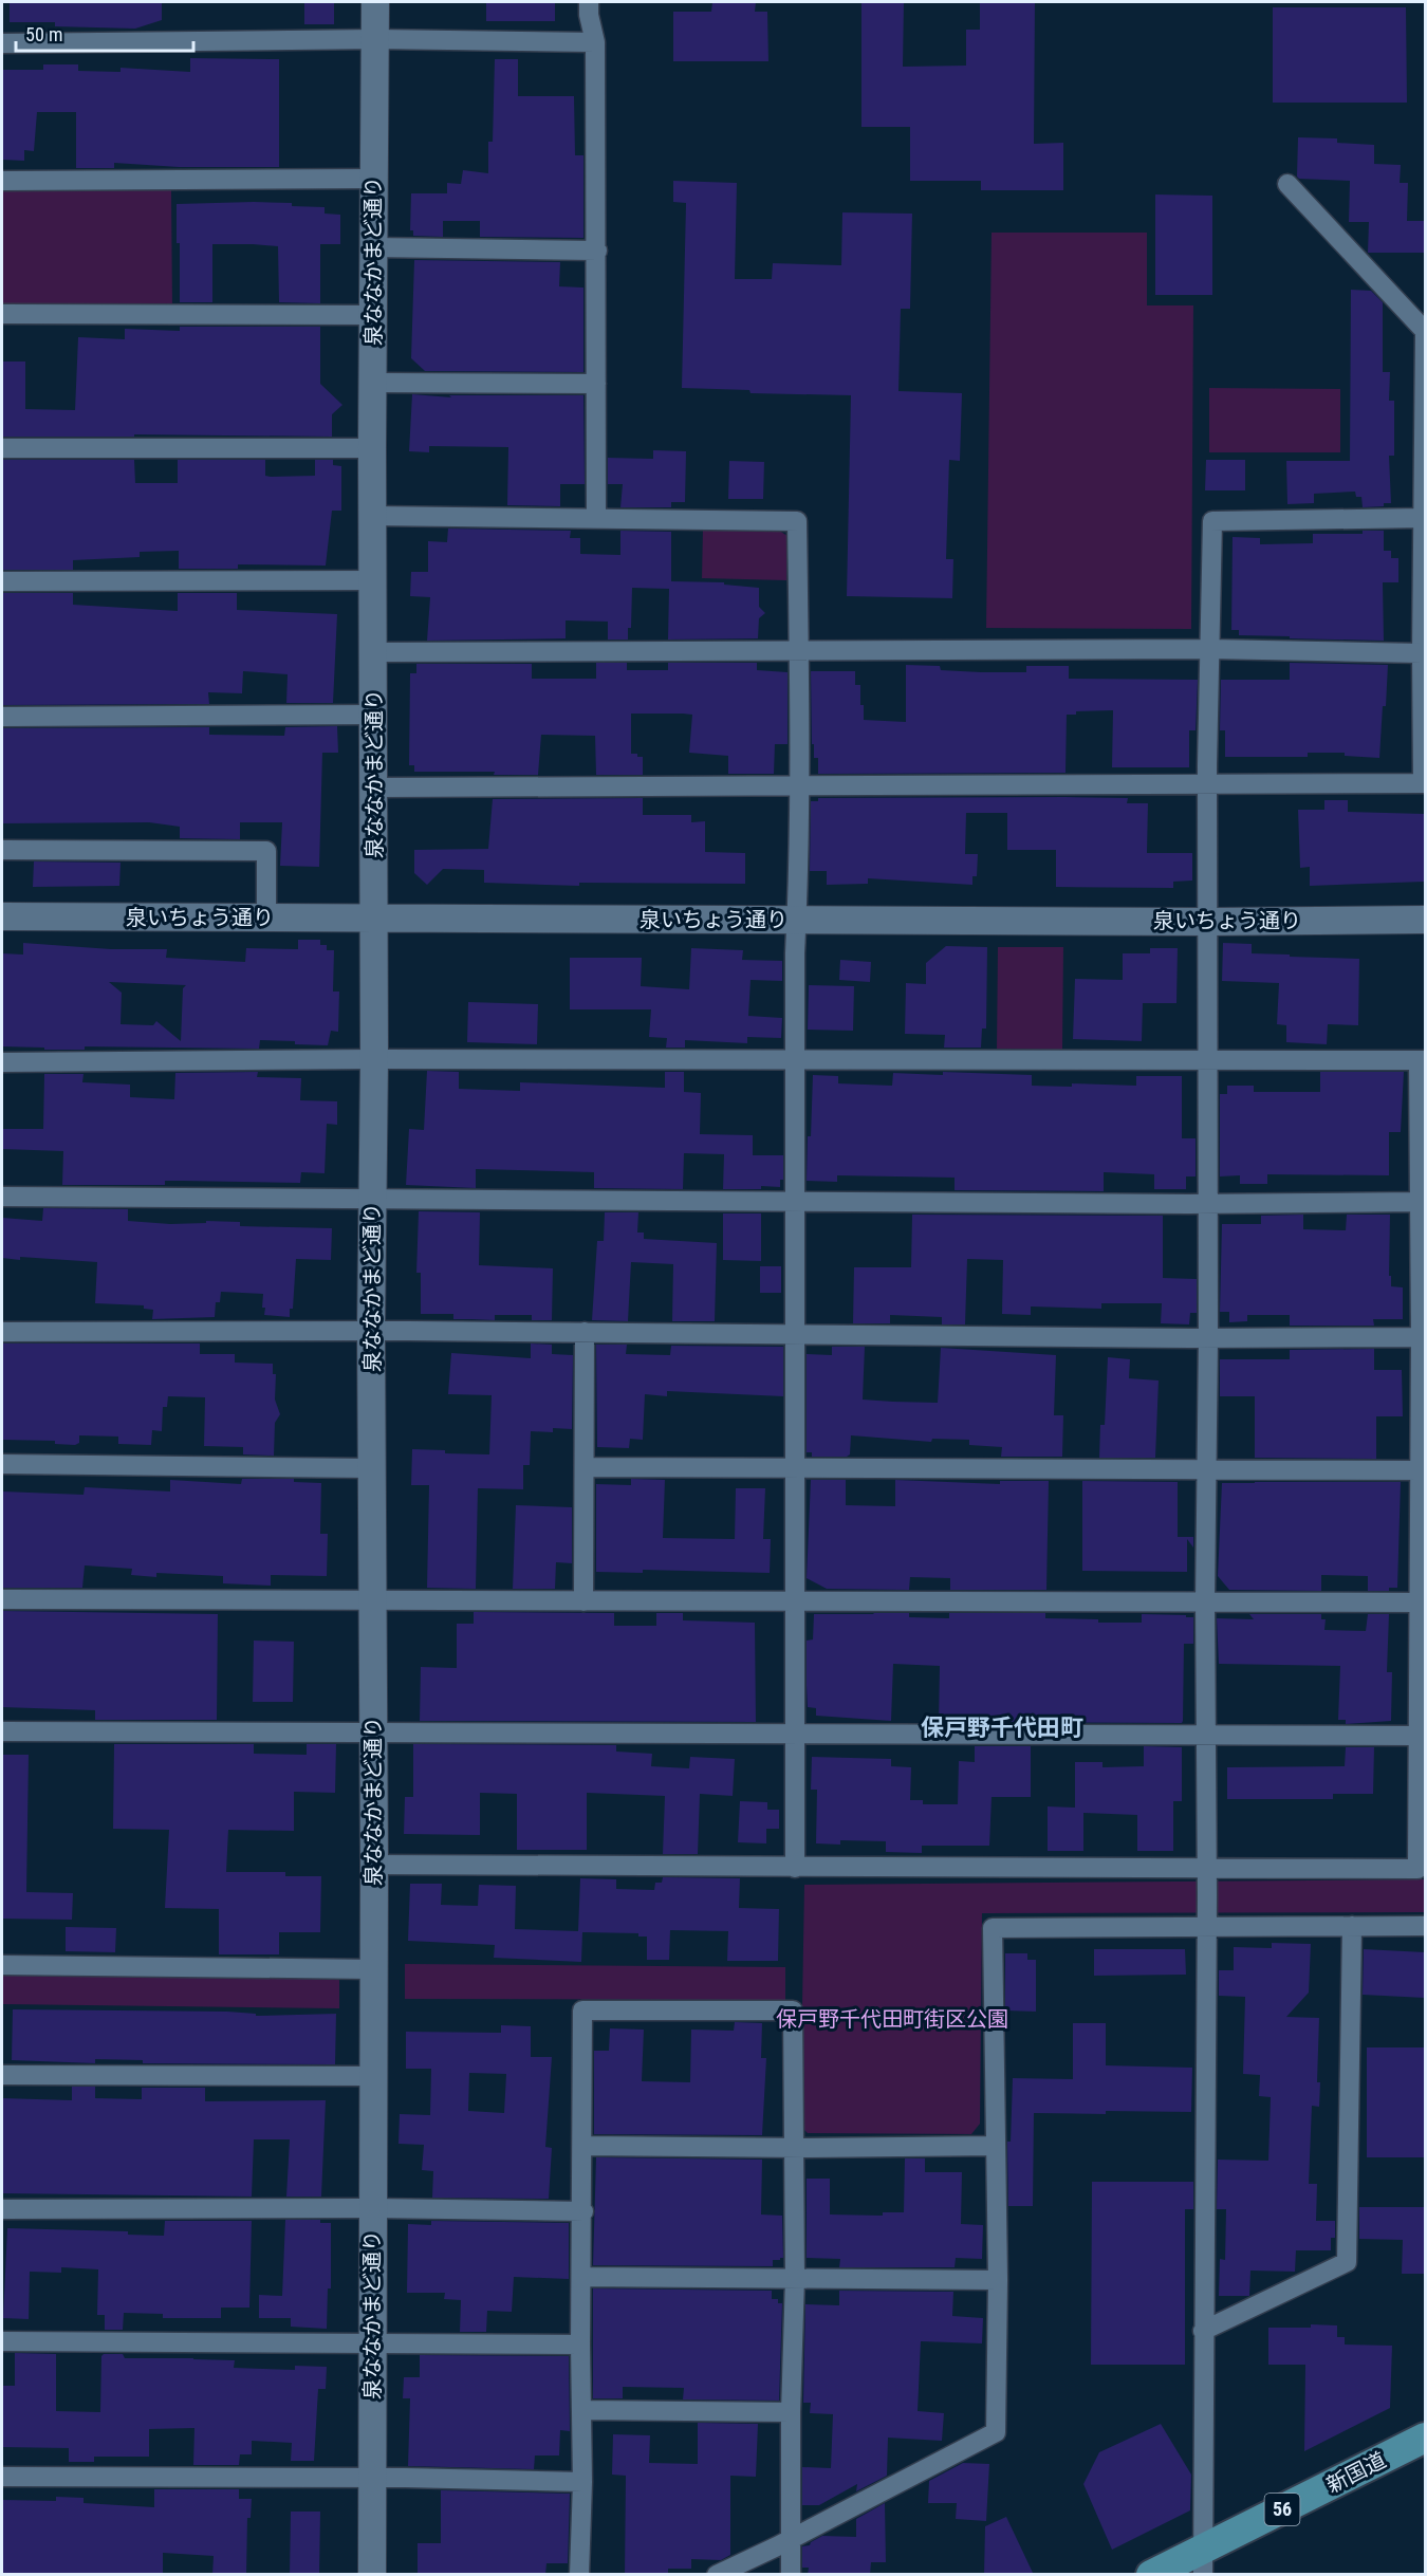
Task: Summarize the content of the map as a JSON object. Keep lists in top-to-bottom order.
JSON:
{
  "streets": {
    "main road": ["新国道", "56"],
    "street": ["泉ななかまど通り", "泉いちょう通り"]
  },
  "crossings": [
    ["泉ななかまど通り", "泉いちょう通り"]
  ],
  "districts": ["保戸野千代田町"],
  "parks": ["保戸野千代田町街区公園"],
  "scale_bar": "50 m"
}
